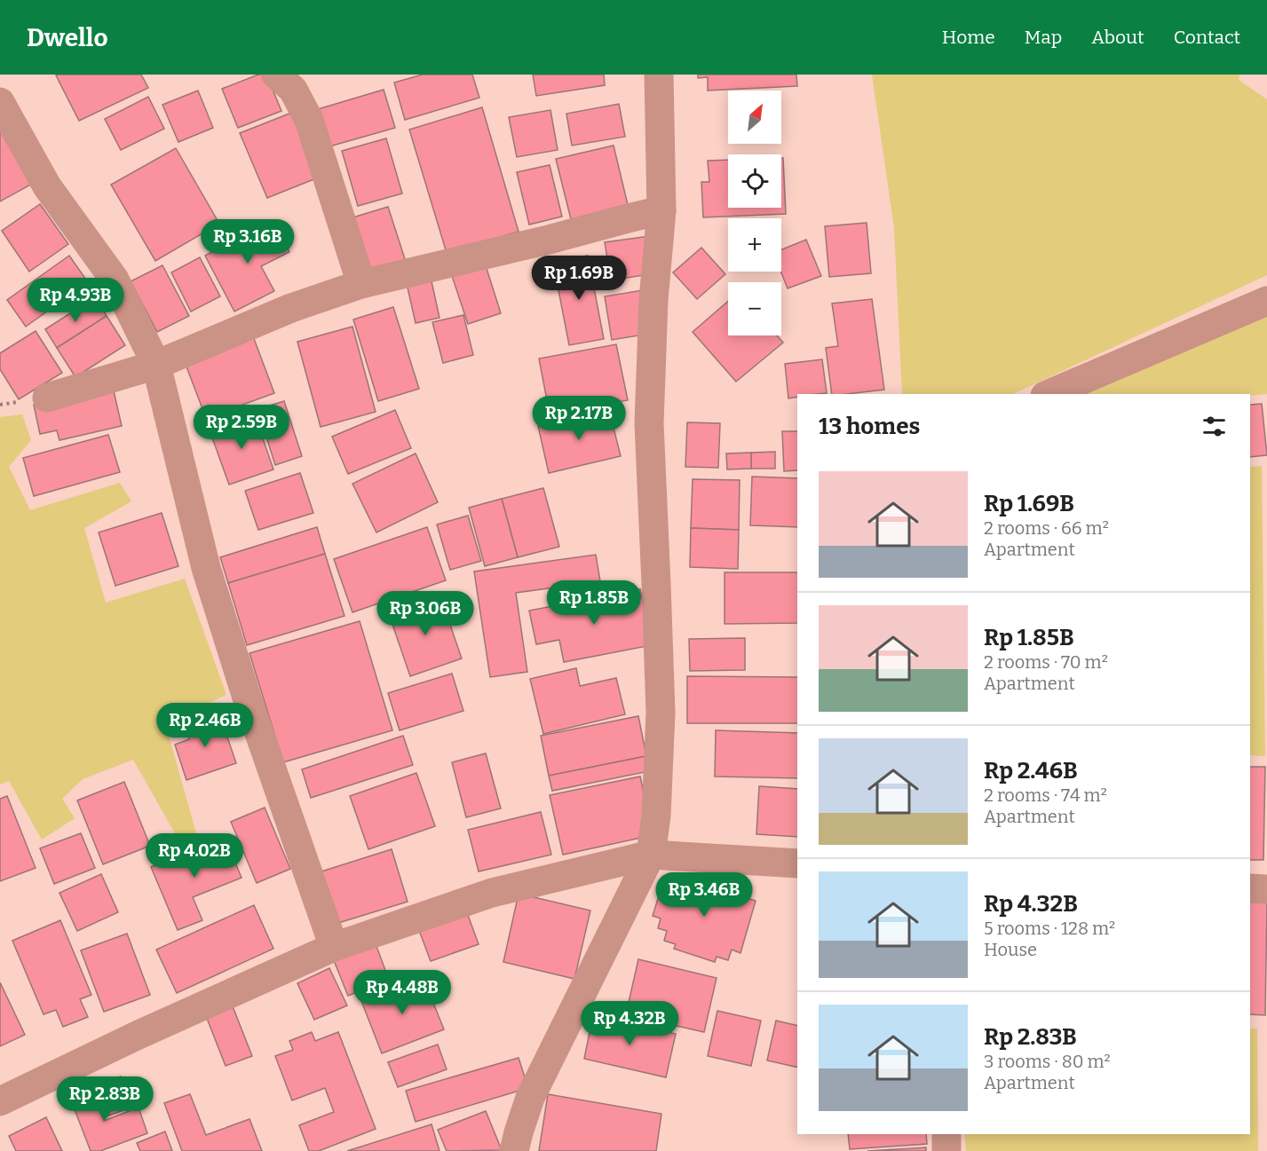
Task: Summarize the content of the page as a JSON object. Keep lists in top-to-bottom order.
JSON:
{
  "north": "top right",
  "page": {
    "header": "Dwello",
    "nav": [
      "Home",
      "Map",
      "About",
      "Contact"
    ],
    "map_buttons": ["+", "−"],
    "price": [
      "Rp 3.16B",
      "Rp 1.69B",
      "Rp 4.93B",
      "Rp 2.17B",
      "Rp 2.59B",
      "Rp 1.85B",
      "Rp 3.06B",
      "Rp 2.46B",
      "Rp 4.02B",
      "Rp 3.46B",
      "Rp 4.48B",
      "Rp 4.32B",
      "Rp 2.83B"
    ],
    "heading": "13 homes",
    "list": [
      {
        "name": "Rp 1.69B",
        "note": "2 rooms · 66 m² · Apartment"
      },
      {
        "name": "Rp 1.85B",
        "note": "2 rooms · 70 m² · Apartment"
      },
      {
        "name": "Rp 2.46B",
        "note": "2 rooms · 74 m² · Apartment"
      },
      {
        "name": "Rp 4.32B",
        "note": "5 rooms · 128 m² · House"
      },
      {
        "name": "Rp 2.83B",
        "note": "3 rooms · 80 m² · Apartment"
      }
    ]
  }
}
